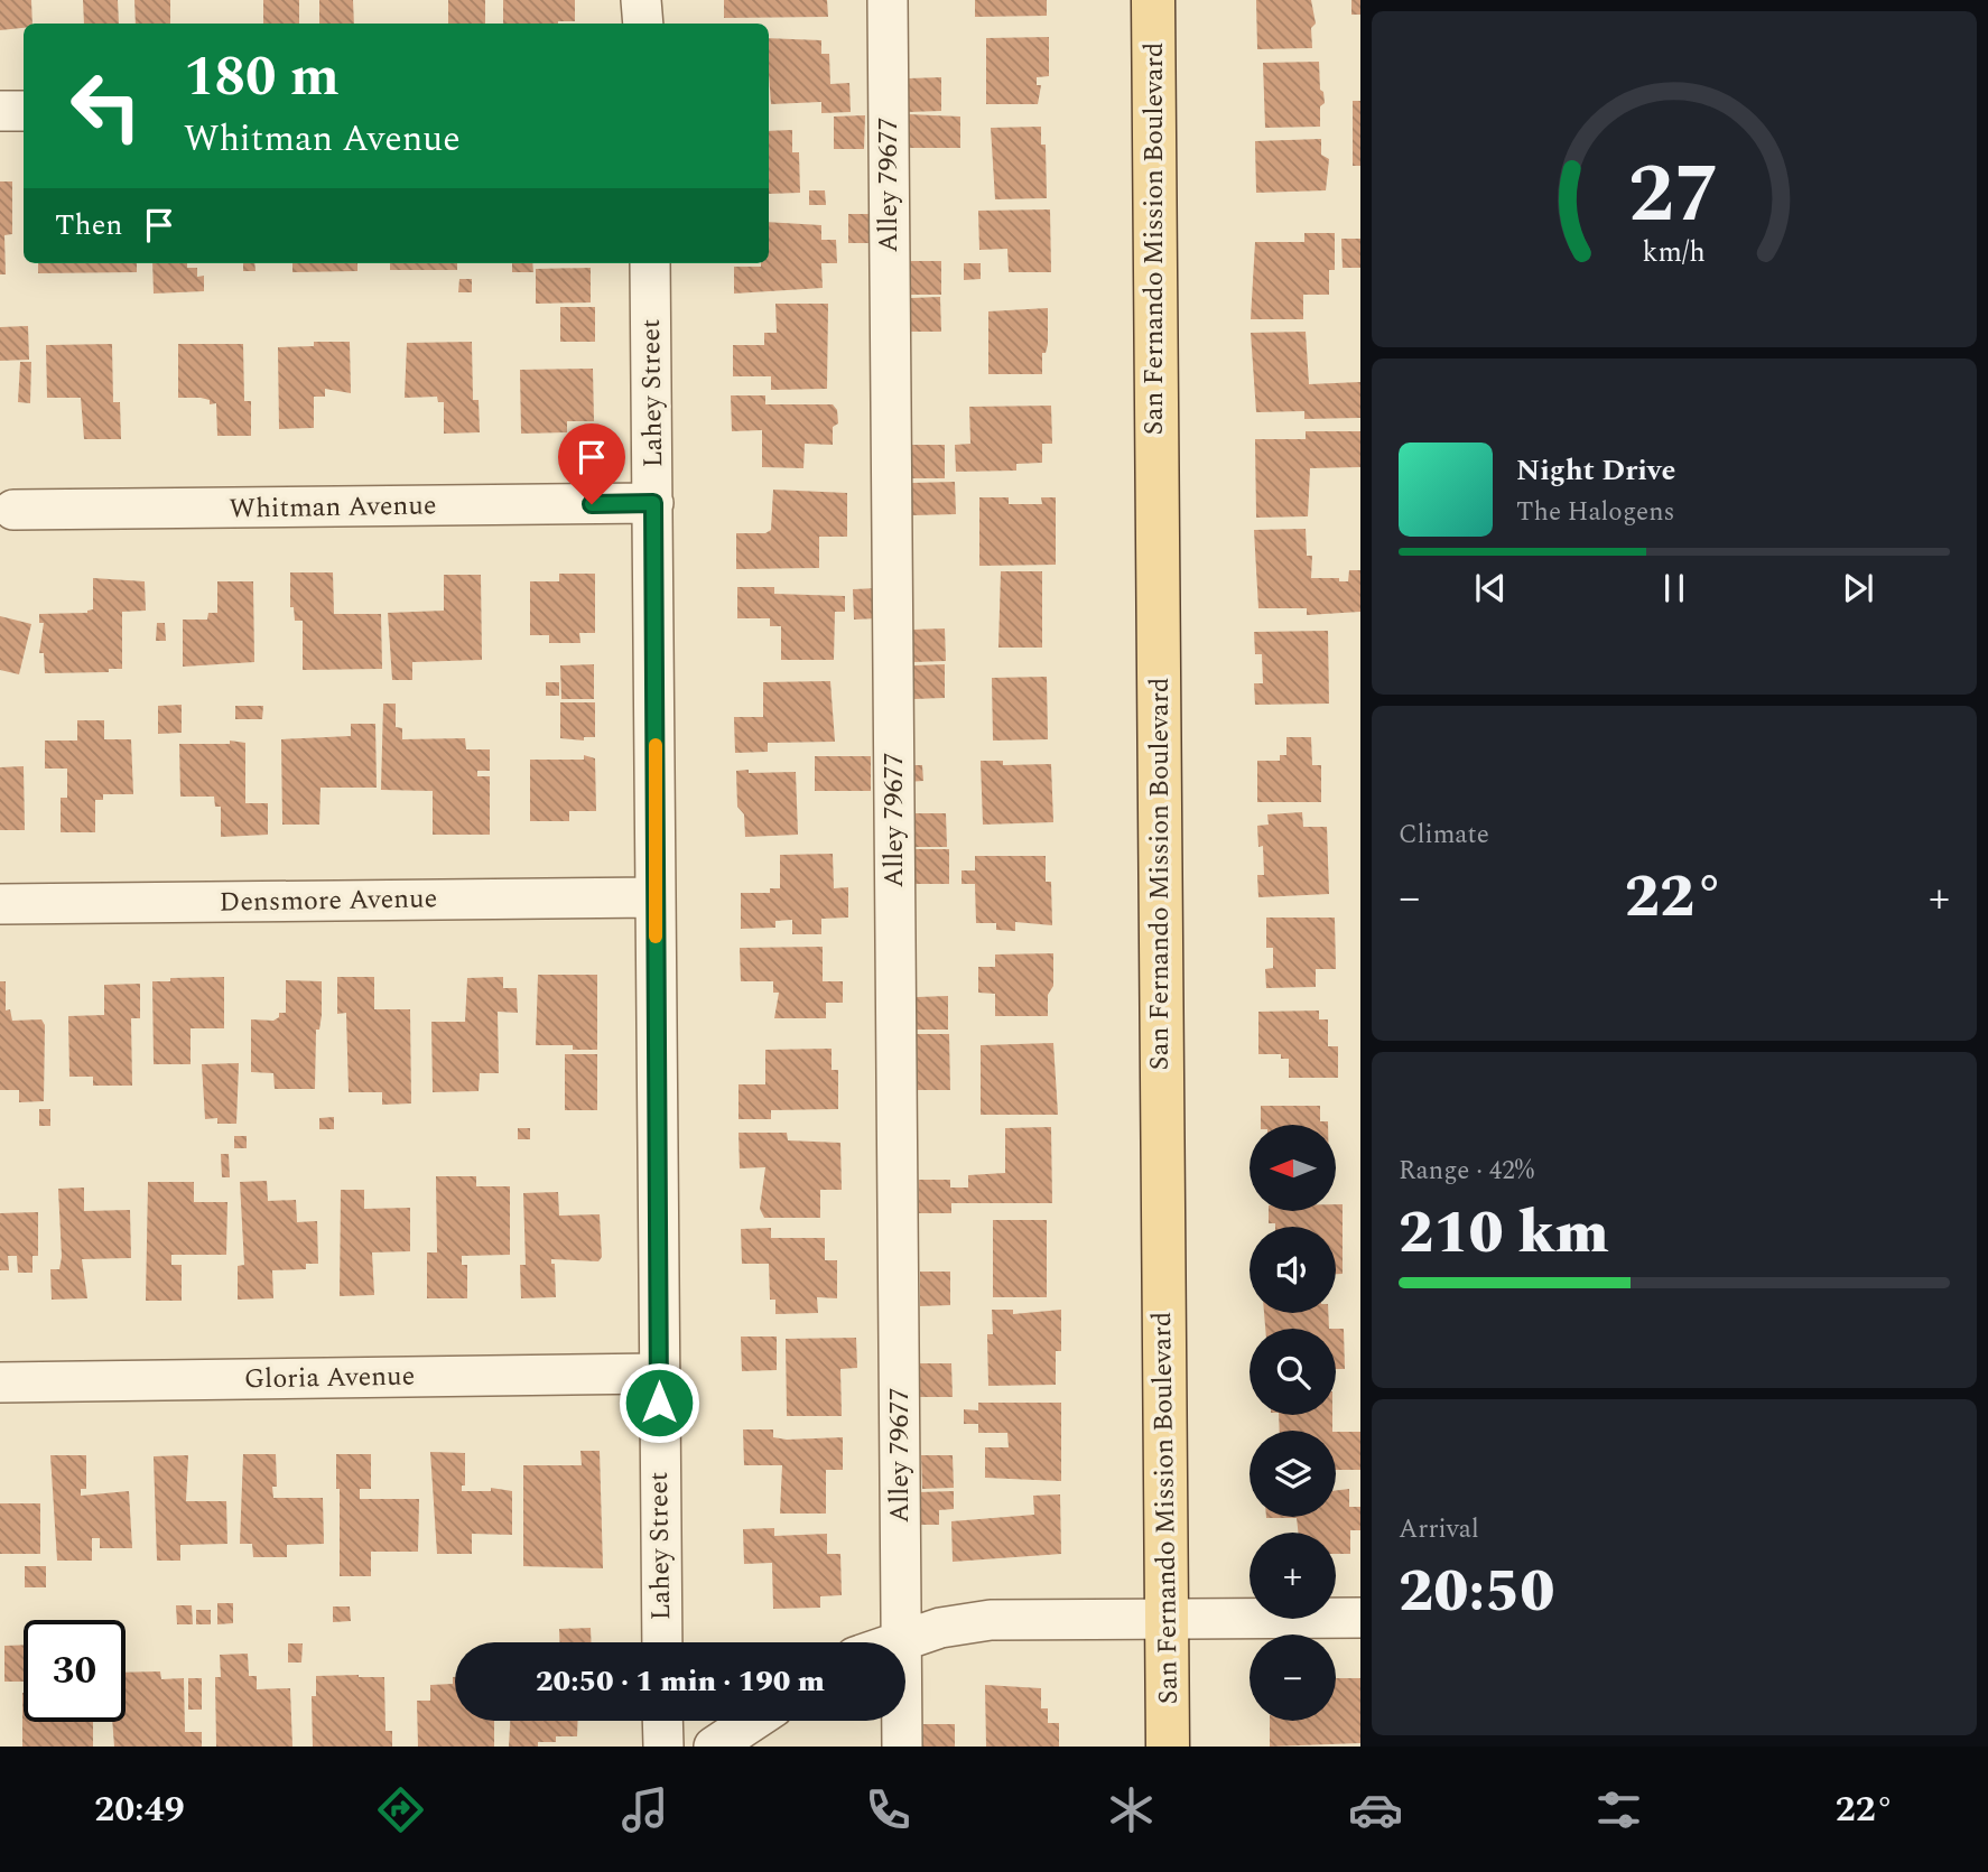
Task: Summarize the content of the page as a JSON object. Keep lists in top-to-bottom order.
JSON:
{
  "streets": {
    "main road": ["San Fernando Mission Boulevard"],
    "street": [
      "Alley 79677",
      "Lahey Street",
      "Whitman Avenue",
      "Densmore Avenue",
      "Gloria Avenue"
    ]
  },
  "crossings": [
    ["Lahey Street", "Whitman Avenue"],
    ["Lahey Street", "Densmore Avenue"],
    ["Lahey Street", "Gloria Avenue"]
  ],
  "north": "left",
  "page": {
    "turn": ["180 m", "Whitman Avenue"],
    "then": "Then",
    "song": ["Night Drive", "The Halogens"],
    "tile": [
      "Climate",
      ["Range · 42%", "210 km"],
      ["Arrival", "20:50"]
    ],
    "heat": ["−", "22°", "+"],
    "map_buttons": ["+", "−"],
    "limit": "30",
    "trip": "20:50 · 1 min · 190 m",
    "tabs": ["20:49", "22°"],
    "gauge": ["27", "km/h"]
  }
}
